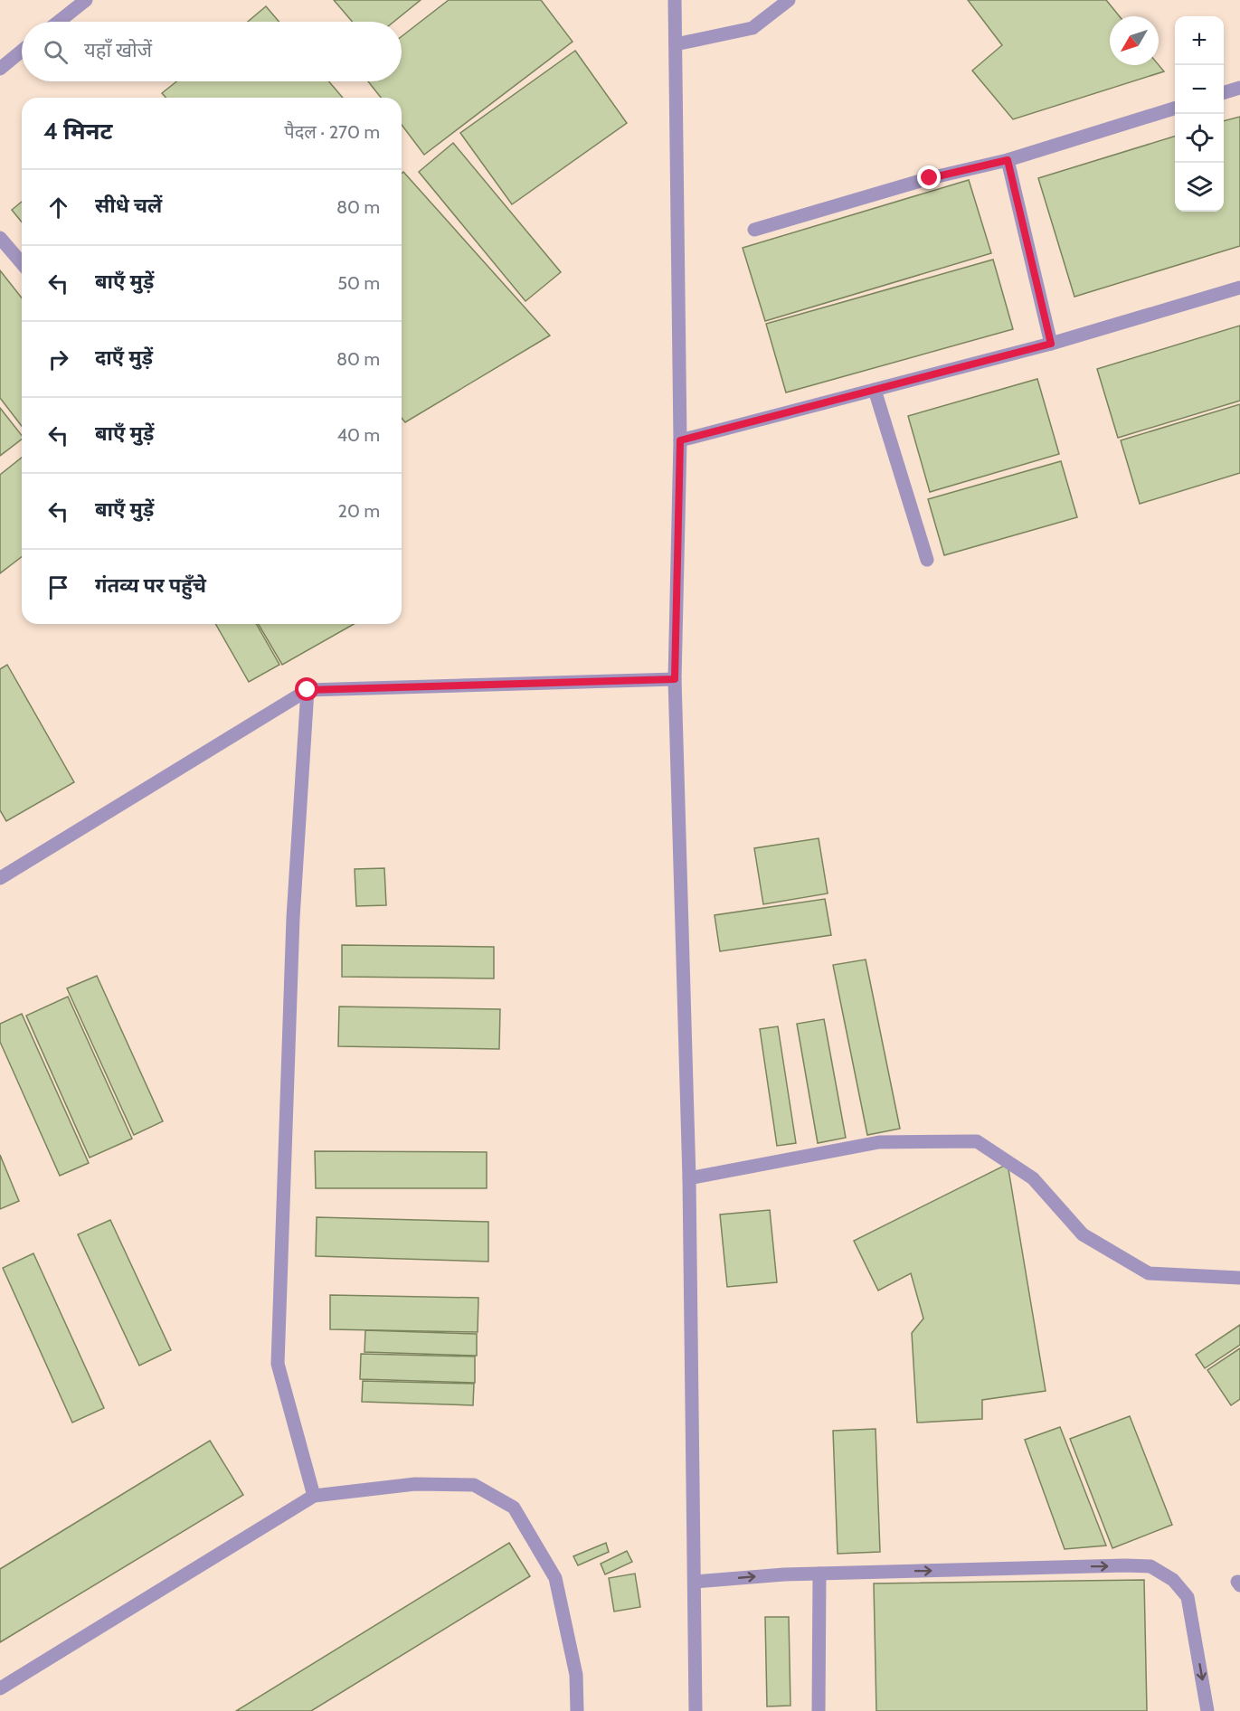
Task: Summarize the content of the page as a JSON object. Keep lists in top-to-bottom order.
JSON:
{
  "north": "bottom left",
  "page": {
    "map_buttons": ["+", "−"],
    "search": "यहाँ खोजें",
    "heading": ["4 मिनट", "पैदल · 270 m"],
    "list": [
      ["सीधे चलें", "80 m"],
      ["बाएँ मुड़ें", "50 m"],
      ["दाएँ मुड़ें", "80 m"],
      ["बाएँ मुड़ें", "40 m"],
      ["बाएँ मुड़ें", "20 m"],
      "गंतव्य पर पहुँचे"
    ]
  }
}
